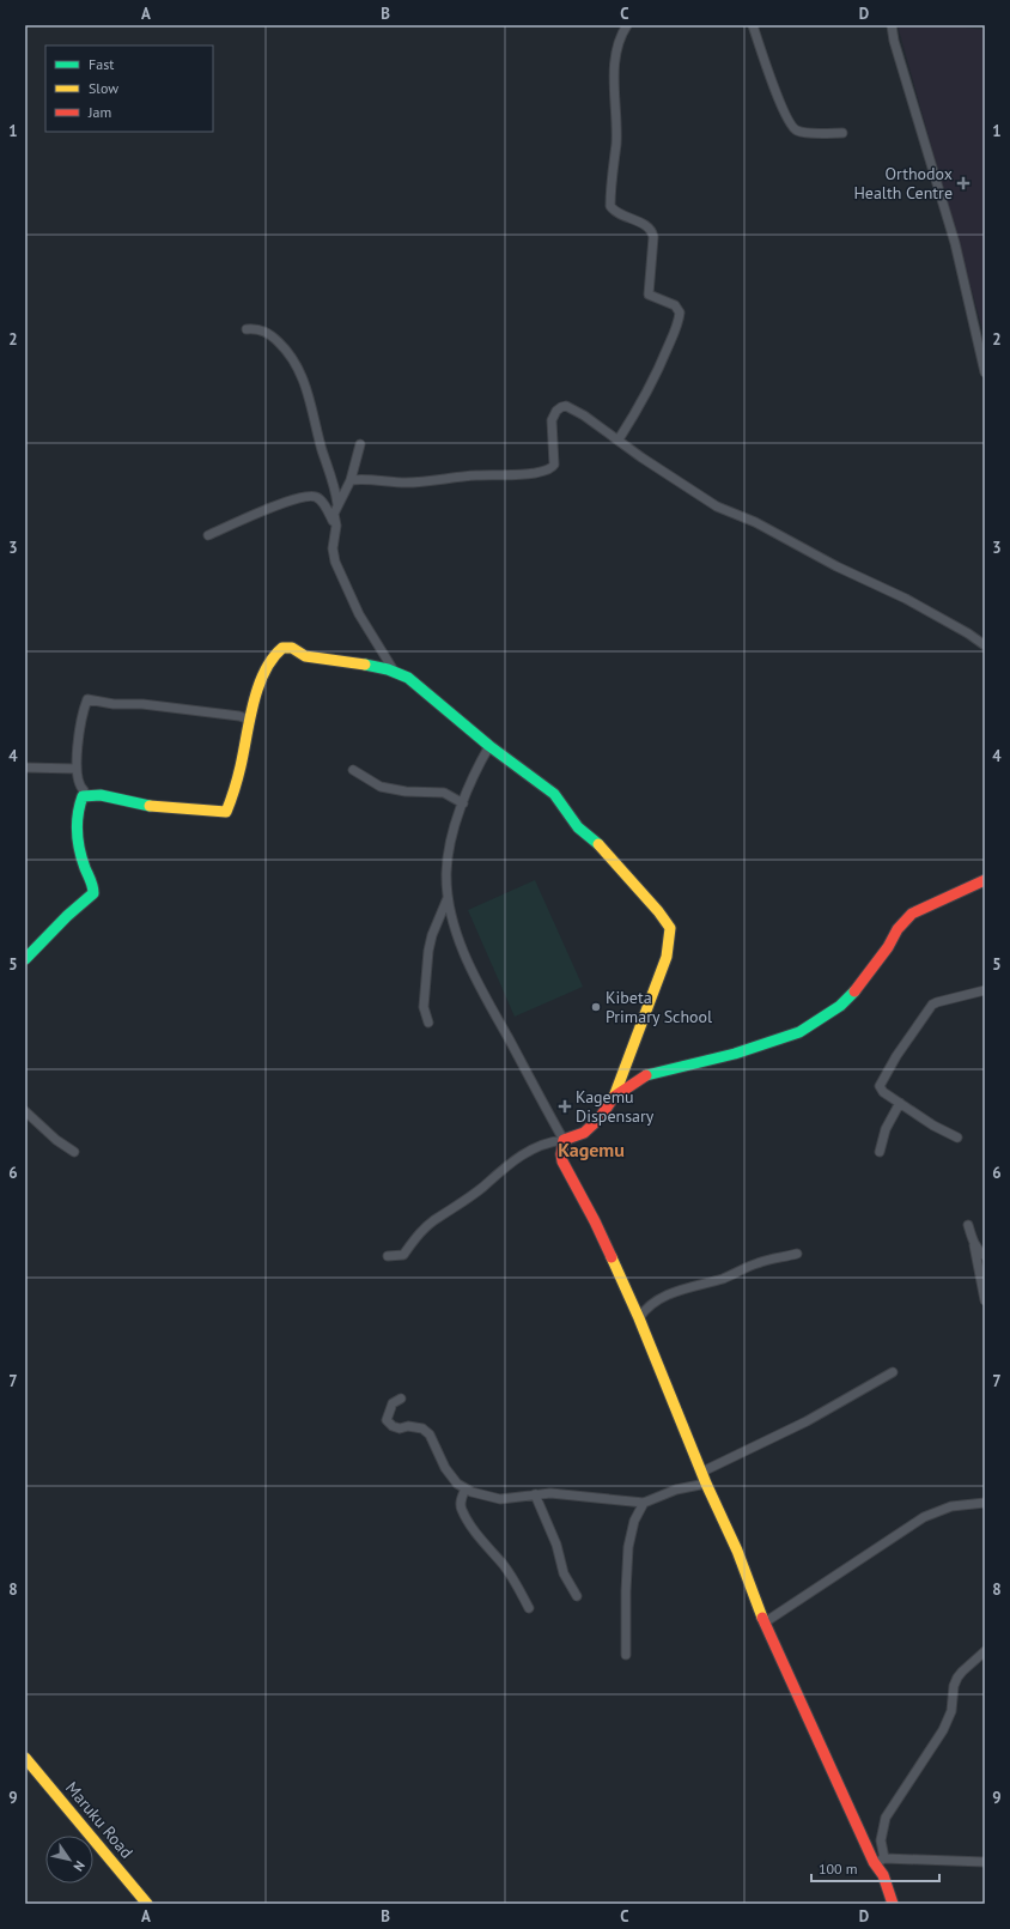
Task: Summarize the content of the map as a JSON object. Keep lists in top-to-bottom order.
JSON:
{
  "streets": {
    "street": ["Maruku Road"]
  },
  "districts": ["Kagemu"],
  "places": {
    "health": ["Orthodox Health Centre", "Kagemu Dispensary"],
    "other": ["Kibeta Primary School"]
  },
  "legend": ["Fast", "Slow", "Jam"],
  "scale_bar": "100 m",
  "north": "bottom right",
  "grid": {
    "columns": [
      "A",
      "B",
      "C",
      "D"
    ],
    "rows": [
      "1",
      "2",
      "3",
      "4",
      "5",
      "6",
      "7",
      "8",
      "9"
    ]
  }
}
